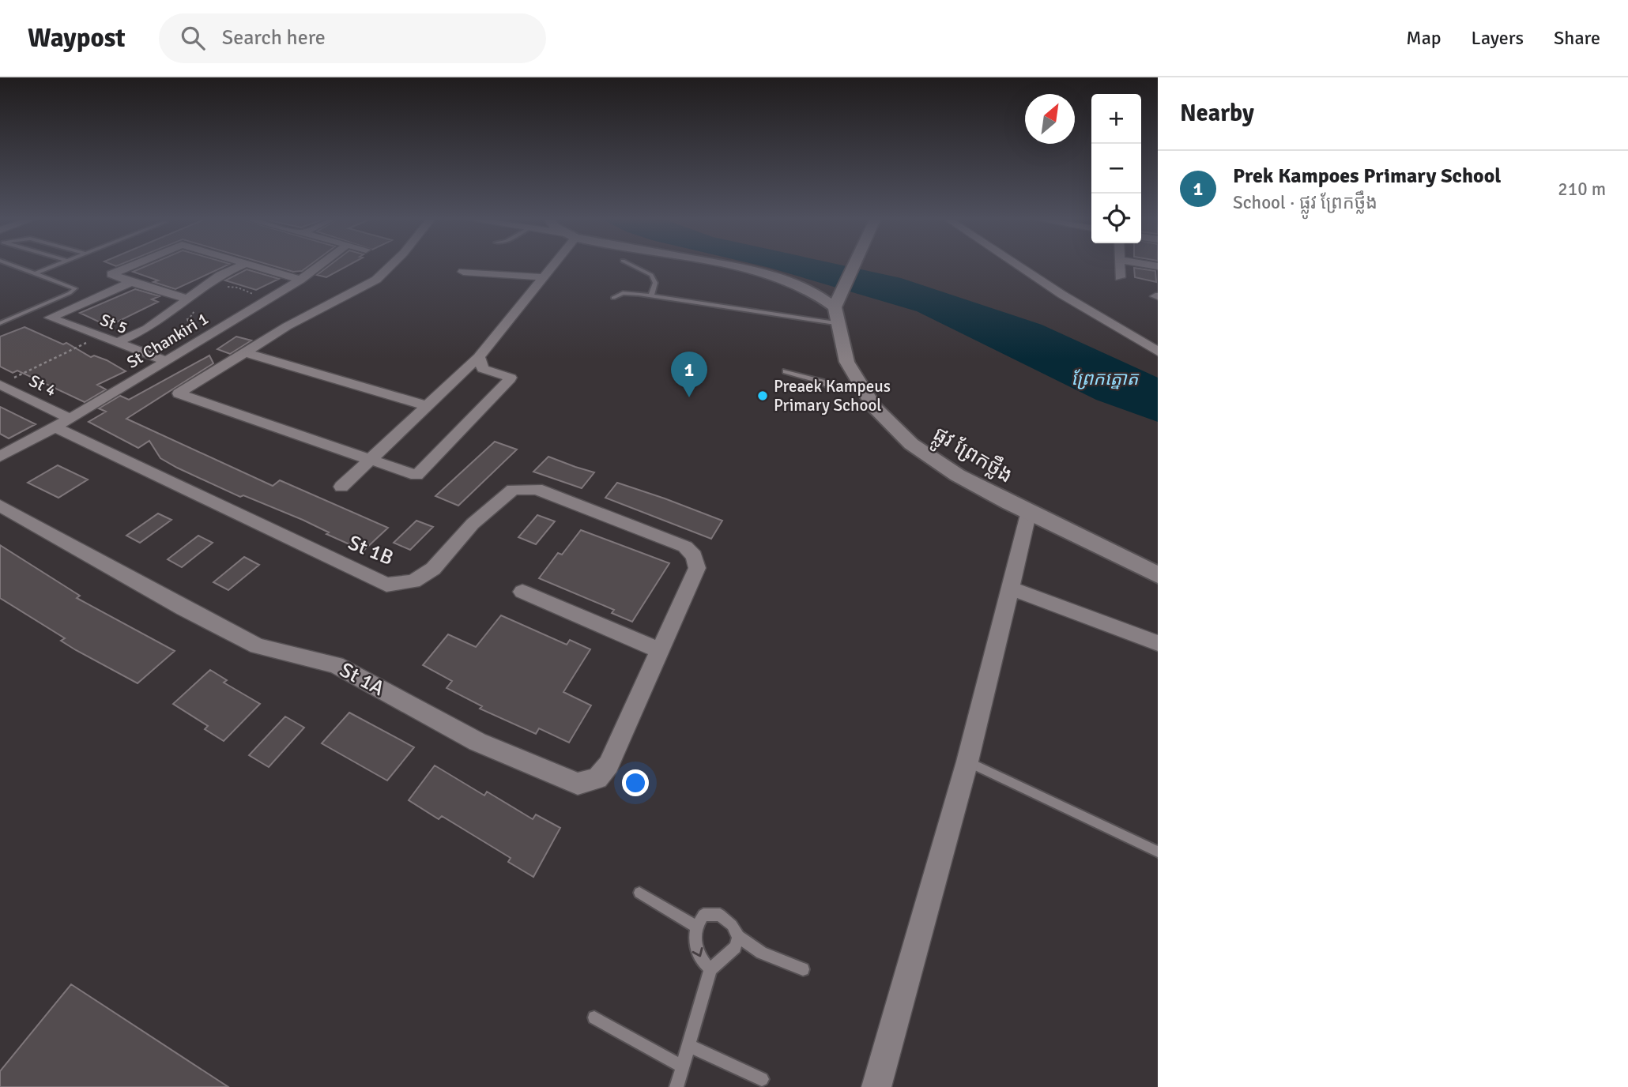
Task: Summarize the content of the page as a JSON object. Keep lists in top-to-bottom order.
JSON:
{
  "streets": {
    "street": [
      "St 5",
      "St Chankiri 1",
      "St 4",
      "ផ្លូវ ព្រែកថ្លឹង",
      "St 1B",
      "St 1A"
    ]
  },
  "crossings": [
    ["St 5", "St Chankiri 1"],
    ["St Chankiri 1", "St 4"],
    ["St Chankiri 1", "St 1B"],
    ["St 1B", "St 1A"]
  ],
  "water": ["ព្រែកត្នោត"],
  "places": ["Preaek Kampeus Primary School"],
  "north": "top right",
  "page": {
    "header": "Waypost",
    "search": "Search here",
    "nav": ["Map", "Layers", "Share"],
    "heading": "Nearby",
    "map_buttons": ["+", "−"],
    "list": [
      {
        "mark": "1",
        "name": "Prek Kampoes Primary School",
        "note": "School · ផ្លូវ ព្រែកថ្លឹង",
        "value": "210 m"
      }
    ],
    "pins": "1"
  }
}
